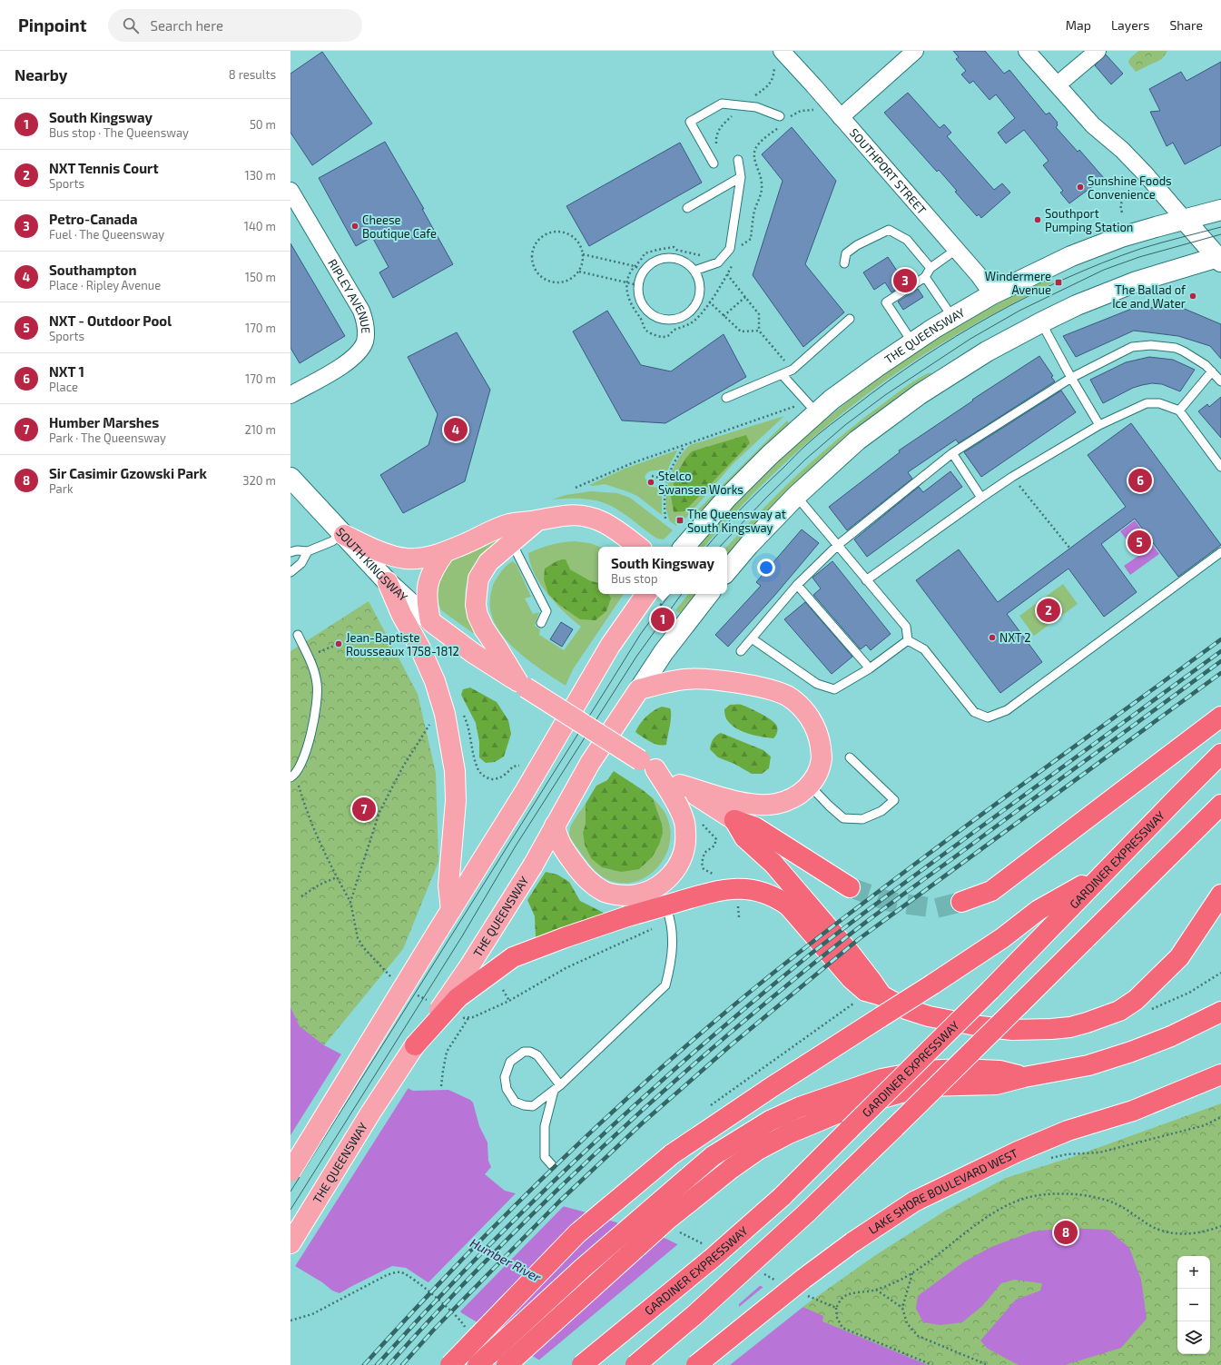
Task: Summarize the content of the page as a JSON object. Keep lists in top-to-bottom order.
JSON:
{
  "streets": {
    "highway": ["GARDINER EXPRESSWAY", "LAKE SHORE BOULEVARD WEST"],
    "main road": ["THE QUEENSWAY", "SOUTH KINGSWAY"],
    "street": ["SOUTHPORT STREET", "RIPLEY AVENUE"]
  },
  "crossings": [
    ["SOUTHPORT STREET", "THE QUEENSWAY"]
  ],
  "water": ["Humber River"],
  "places": {
    "other": [
      "Sunshine Foods Convenience",
      "Southport Pumping Station",
      "Cheese Boutique Cafe",
      "The Ballad of Ice and Water",
      "Stelco Swansea Works",
      "NXT 2",
      "Jean-Baptiste Rousseaux 1758-1812"
    ],
    "transit": ["Windermere Avenue", "The Queensway at South Kingsway"]
  },
  "page": {
    "header": "Pinpoint",
    "search": "Search here",
    "nav": ["Map", "Layers", "Share"],
    "heading": ["Nearby", "8 results"],
    "list": [
      {
        "mark": "1",
        "name": "South Kingsway",
        "note": "Bus stop · The Queensway",
        "value": "50 m"
      },
      {
        "mark": "2",
        "name": "NXT Tennis Court",
        "note": "Sports",
        "value": "130 m"
      },
      {
        "mark": "3",
        "name": "Petro-Canada",
        "note": "Fuel · The Queensway",
        "value": "140 m"
      },
      {
        "mark": "4",
        "name": "Southampton",
        "note": "Place · Ripley Avenue",
        "value": "150 m"
      },
      {
        "mark": "5",
        "name": "NXT - Outdoor Pool",
        "note": "Sports",
        "value": "170 m"
      },
      {
        "mark": "6",
        "name": "NXT 1",
        "note": "Place",
        "value": "170 m"
      },
      {
        "mark": "7",
        "name": "Humber Marshes",
        "note": "Park · The Queensway",
        "value": "210 m"
      },
      {
        "mark": "8",
        "name": "Sir Casimir Gzowski Park",
        "note": "Park",
        "value": "320 m"
      }
    ],
    "pins": [
      "3",
      "4",
      "6",
      "5",
      "2",
      "1",
      "7",
      "8"
    ],
    "popup": ["South Kingsway", "Bus stop"],
    "map_buttons": ["+", "−"]
  }
}
